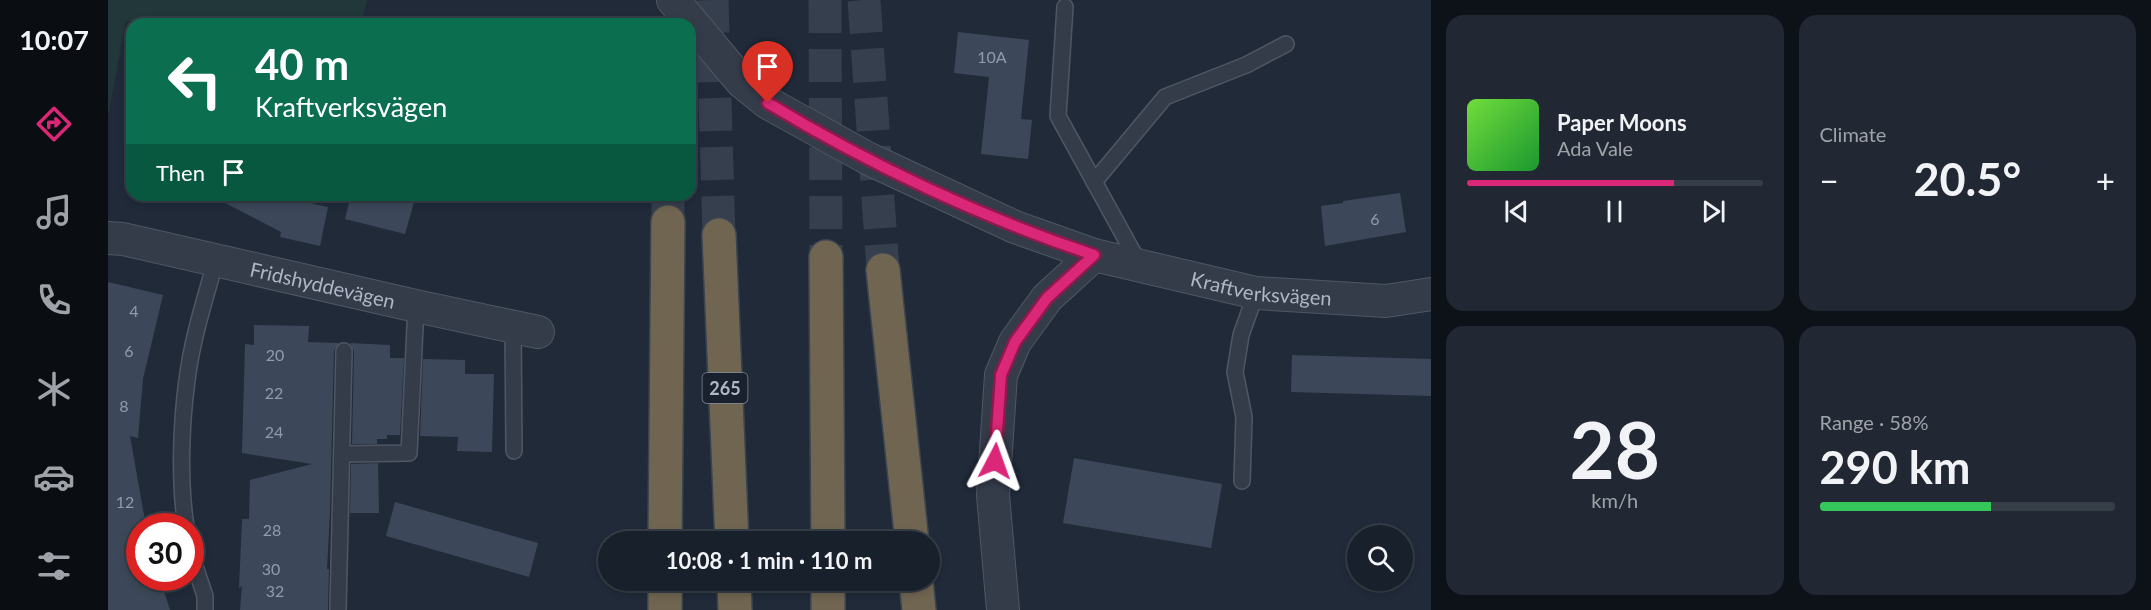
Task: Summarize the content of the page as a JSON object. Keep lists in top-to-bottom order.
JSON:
{
  "streets": {
    "highway": ["265"],
    "street": ["Fridshyddevägen", "Kraftverksvägen"]
  },
  "house_numbers": [
    "10A",
    "6",
    "4",
    "6",
    "20",
    "22",
    "8",
    "24",
    "12",
    "28",
    "30",
    "32"
  ],
  "page": {
    "tabs": "10:07",
    "tile": [
      "Climate",
      ["28", "km/h"],
      ["Range · 58%", "290 km"]
    ],
    "turn": ["40 m", "Kraftverksvägen"],
    "song": ["Paper Moons", "Ada Vale"],
    "then": "Then",
    "heat": ["−", "20.5°", "+"],
    "limit": "30",
    "trip": "10:08 · 1 min · 110 m"
  }
}
